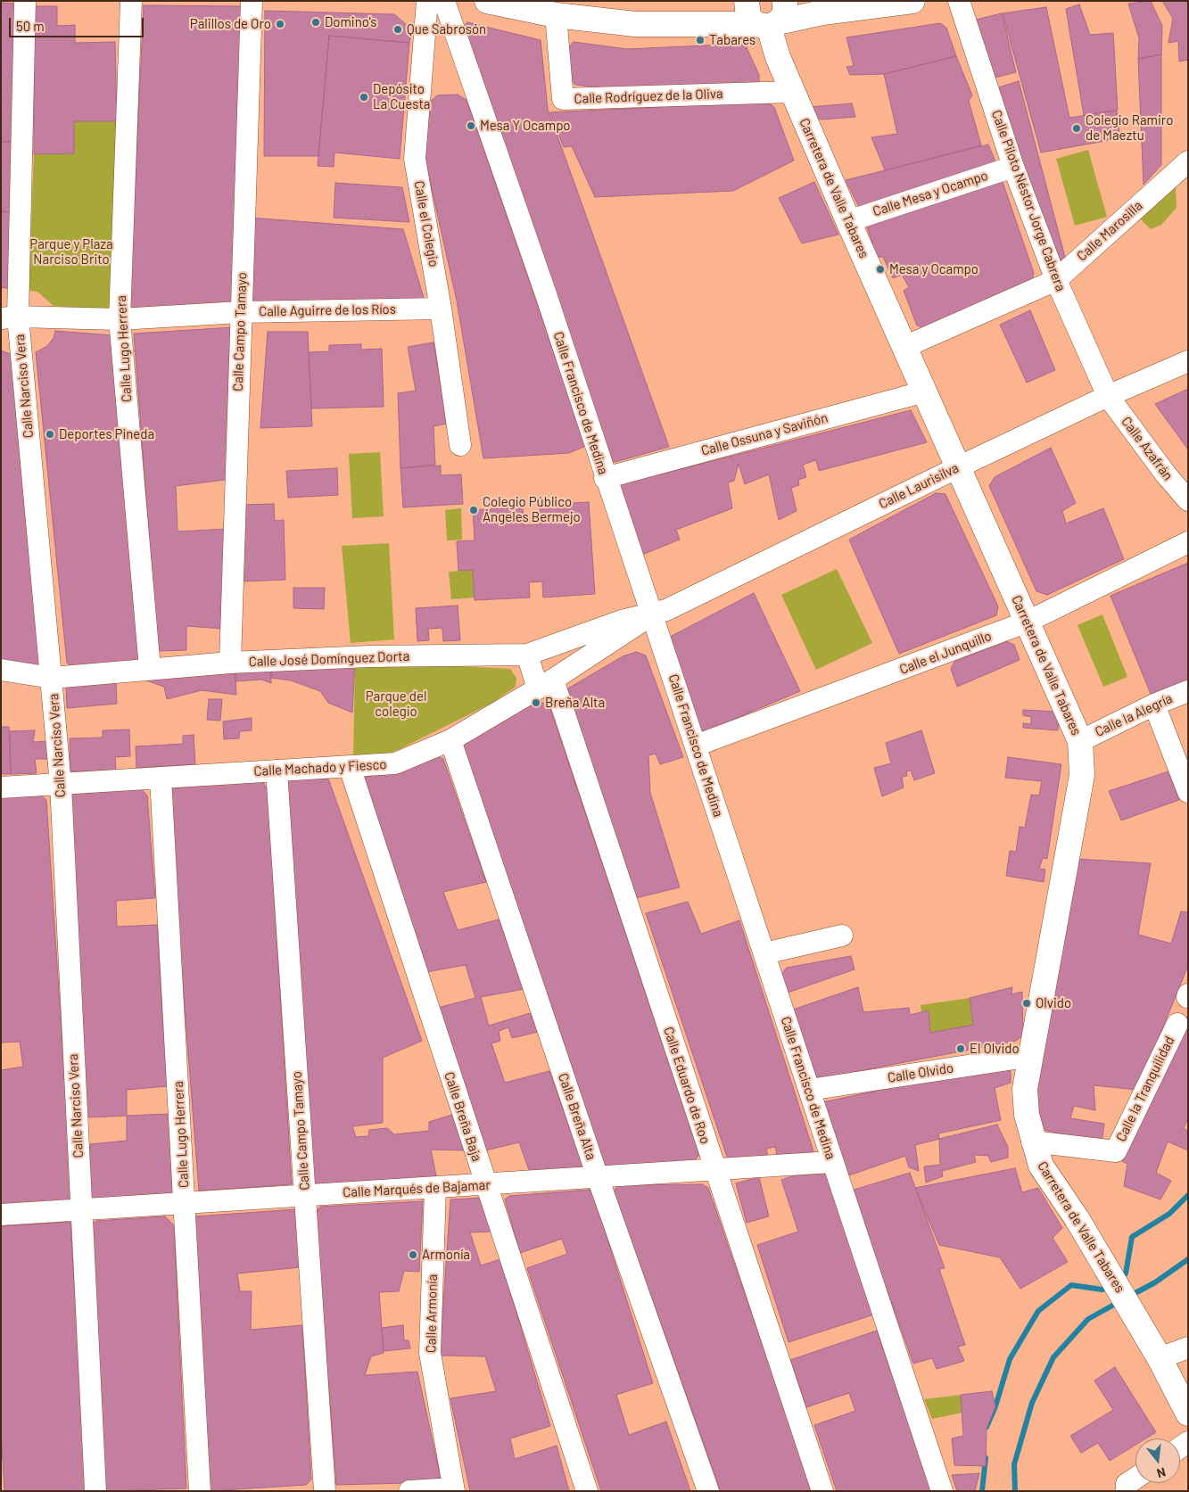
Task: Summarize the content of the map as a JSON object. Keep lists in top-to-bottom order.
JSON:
{
  "streets": {
    "main road": ["Carretera de Valle Tabares"],
    "street": [
      "Calle Rodríguez de la Oliva",
      "Calle Mesa y Ocampo",
      "Calle Piloto Néstor Jorge Cabrera",
      "Calle el Colegio",
      "Calle Marosilla",
      "Calle Aguirre de los Ríos",
      "Calle Campo Tamayo",
      "Calle Lugo Herrera",
      "Calle Narciso Vera",
      "Calle Francisco de Medina",
      "Calle Ossuna y Saviñón",
      "Calle Azafrán",
      "Calle Laurisilva",
      "Calle el Junquillo",
      "Calle José Domínguez Dorta",
      "Calle la Alegría",
      "Calle Machado y Fiesco",
      "Calle Olvido",
      "Calle Eduardo de Roo",
      "Calle la Tranquilidad",
      "Calle Breña Baja",
      "Calle Breña Alta",
      "Calle Marqués de Bajamar",
      "Calle Armonía"
    ]
  },
  "crossings": [
    ["Calle Rodríguez de la Oliva", "Carretera de Valle Tabares"],
    ["Carretera de Valle Tabares", "Calle Mesa y Ocampo"],
    ["Carretera de Valle Tabares", "Calle Marosilla"],
    ["Carretera de Valle Tabares", "Calle Ossuna y Saviñón"],
    ["Carretera de Valle Tabares", "Calle Laurisilva"],
    ["Carretera de Valle Tabares", "Calle el Junquillo"],
    ["Carretera de Valle Tabares", "Calle la Alegría"],
    ["Carretera de Valle Tabares", "Calle Olvido"],
    ["Carretera de Valle Tabares", "Calle la Tranquilidad"],
    ["Calle Mesa y Ocampo", "Calle Piloto Néstor Jorge Cabrera"],
    ["Calle Piloto Néstor Jorge Cabrera", "Calle Marosilla"],
    ["Calle Piloto Néstor Jorge Cabrera", "Calle Azafrán"],
    ["Calle Piloto Néstor Jorge Cabrera", "Calle Laurisilva"],
    ["Calle el Colegio", "Calle Aguirre de los Ríos"],
    ["Calle Aguirre de los Ríos", "Calle Campo Tamayo"],
    ["Calle Aguirre de los Ríos", "Calle Lugo Herrera"],
    ["Calle Aguirre de los Ríos", "Calle Narciso Vera"],
    ["Calle Campo Tamayo", "Calle José Domínguez Dorta"],
    ["Calle Campo Tamayo", "Calle Machado y Fiesco"],
    ["Calle Campo Tamayo", "Calle Marqués de Bajamar"],
    ["Calle Lugo Herrera", "Calle José Domínguez Dorta"],
    ["Calle Lugo Herrera", "Calle Machado y Fiesco"],
    ["Calle Lugo Herrera", "Calle Marqués de Bajamar"],
    ["Calle Narciso Vera", "Calle José Domínguez Dorta"],
    ["Calle Narciso Vera", "Calle Machado y Fiesco"],
    ["Calle Narciso Vera", "Calle Marqués de Bajamar"],
    ["Calle Francisco de Medina", "Calle Ossuna y Saviñón"],
    ["Calle Francisco de Medina", "Calle Laurisilva"],
    ["Calle Francisco de Medina", "Calle el Junquillo"],
    ["Calle Francisco de Medina", "Calle José Domínguez Dorta"],
    ["Calle Francisco de Medina", "Calle Machado y Fiesco"],
    ["Calle Francisco de Medina", "Calle Olvido"],
    ["Calle Francisco de Medina", "Calle Marqués de Bajamar"],
    ["Calle Azafrán", "Calle Laurisilva"],
    ["Calle Laurisilva", "Calle José Domínguez Dorta"],
    ["Calle Laurisilva", "Calle Machado y Fiesco"],
    ["Calle José Domínguez Dorta", "Calle Machado y Fiesco"],
    ["Calle José Domínguez Dorta", "Calle Eduardo de Roo"],
    ["Calle Machado y Fiesco", "Calle Eduardo de Roo"],
    ["Calle Machado y Fiesco", "Calle Breña Baja"],
    ["Calle Machado y Fiesco", "Calle Breña Alta"],
    ["Calle Eduardo de Roo", "Calle Marqués de Bajamar"],
    ["Calle Breña Baja", "Calle Marqués de Bajamar"],
    ["Calle Breña Alta", "Calle Marqués de Bajamar"],
    ["Calle Marqués de Bajamar", "Calle Armonía"]
  ],
  "parks": ["Parque y Plaza Narciso Brito", "Parque del colegio"],
  "places": [
    "Domino's",
    "Palillos de Oro",
    "Que Sabrosón",
    "Tabares",
    "Depósito La Cuesta",
    "Mesa Y Ocampo",
    "Colegio Ramiro de Maeztu",
    "Mesa y Ocampo",
    "Deportes Pineda",
    "Colegio Público Ángeles Bermejo",
    "Breña Alta",
    "Olvido",
    "El Olvido",
    "Armonía"
  ],
  "scale_bar": "50 m",
  "north": "bottom"
}
